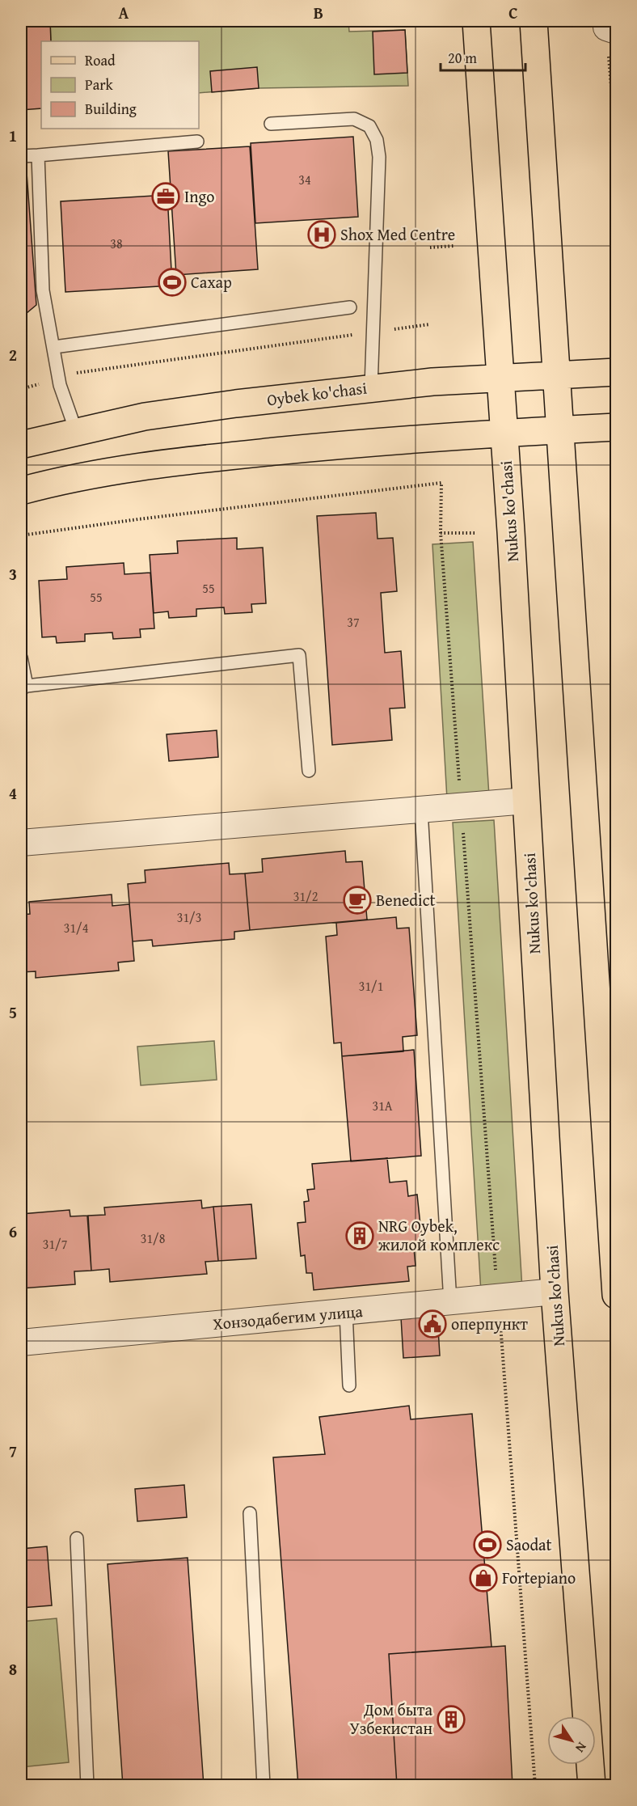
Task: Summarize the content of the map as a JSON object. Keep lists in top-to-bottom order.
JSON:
{
  "streets": {
    "main road": ["Oybek ko'chasi", "Nukus ko'chasi"],
    "street": ["Хонзодабегим улица"]
  },
  "crossings": [
    ["Oybek ko'chasi", "Nukus ko'chasi"],
    ["Nukus ko'chasi", "Хонзодабегим улица"]
  ],
  "places": {
    "office": ["Ingo"],
    "hospital": ["Shox Med Centre"],
    "sports": ["Сахар", "Saodat"],
    "cafe": ["Benedict"],
    "building": ["NRG Oybek, жилой комплекс", "Дом быта Узбекистан"],
    "public building": ["оперпункт"],
    "shop": ["Fortepiano"]
  },
  "house_numbers": [
    "34",
    "38",
    "55",
    "55",
    "37",
    "31/2",
    "31/3",
    "31/4",
    "31/1",
    "31A",
    "31/8",
    "31/7"
  ],
  "legend": ["Road", "Park", "Building"],
  "scale_bar": "20 m",
  "north": "bottom right",
  "grid": {
    "columns": ["A", "B", "C"],
    "rows": [
      "1",
      "2",
      "3",
      "4",
      "5",
      "6",
      "7",
      "8"
    ]
  }
}
